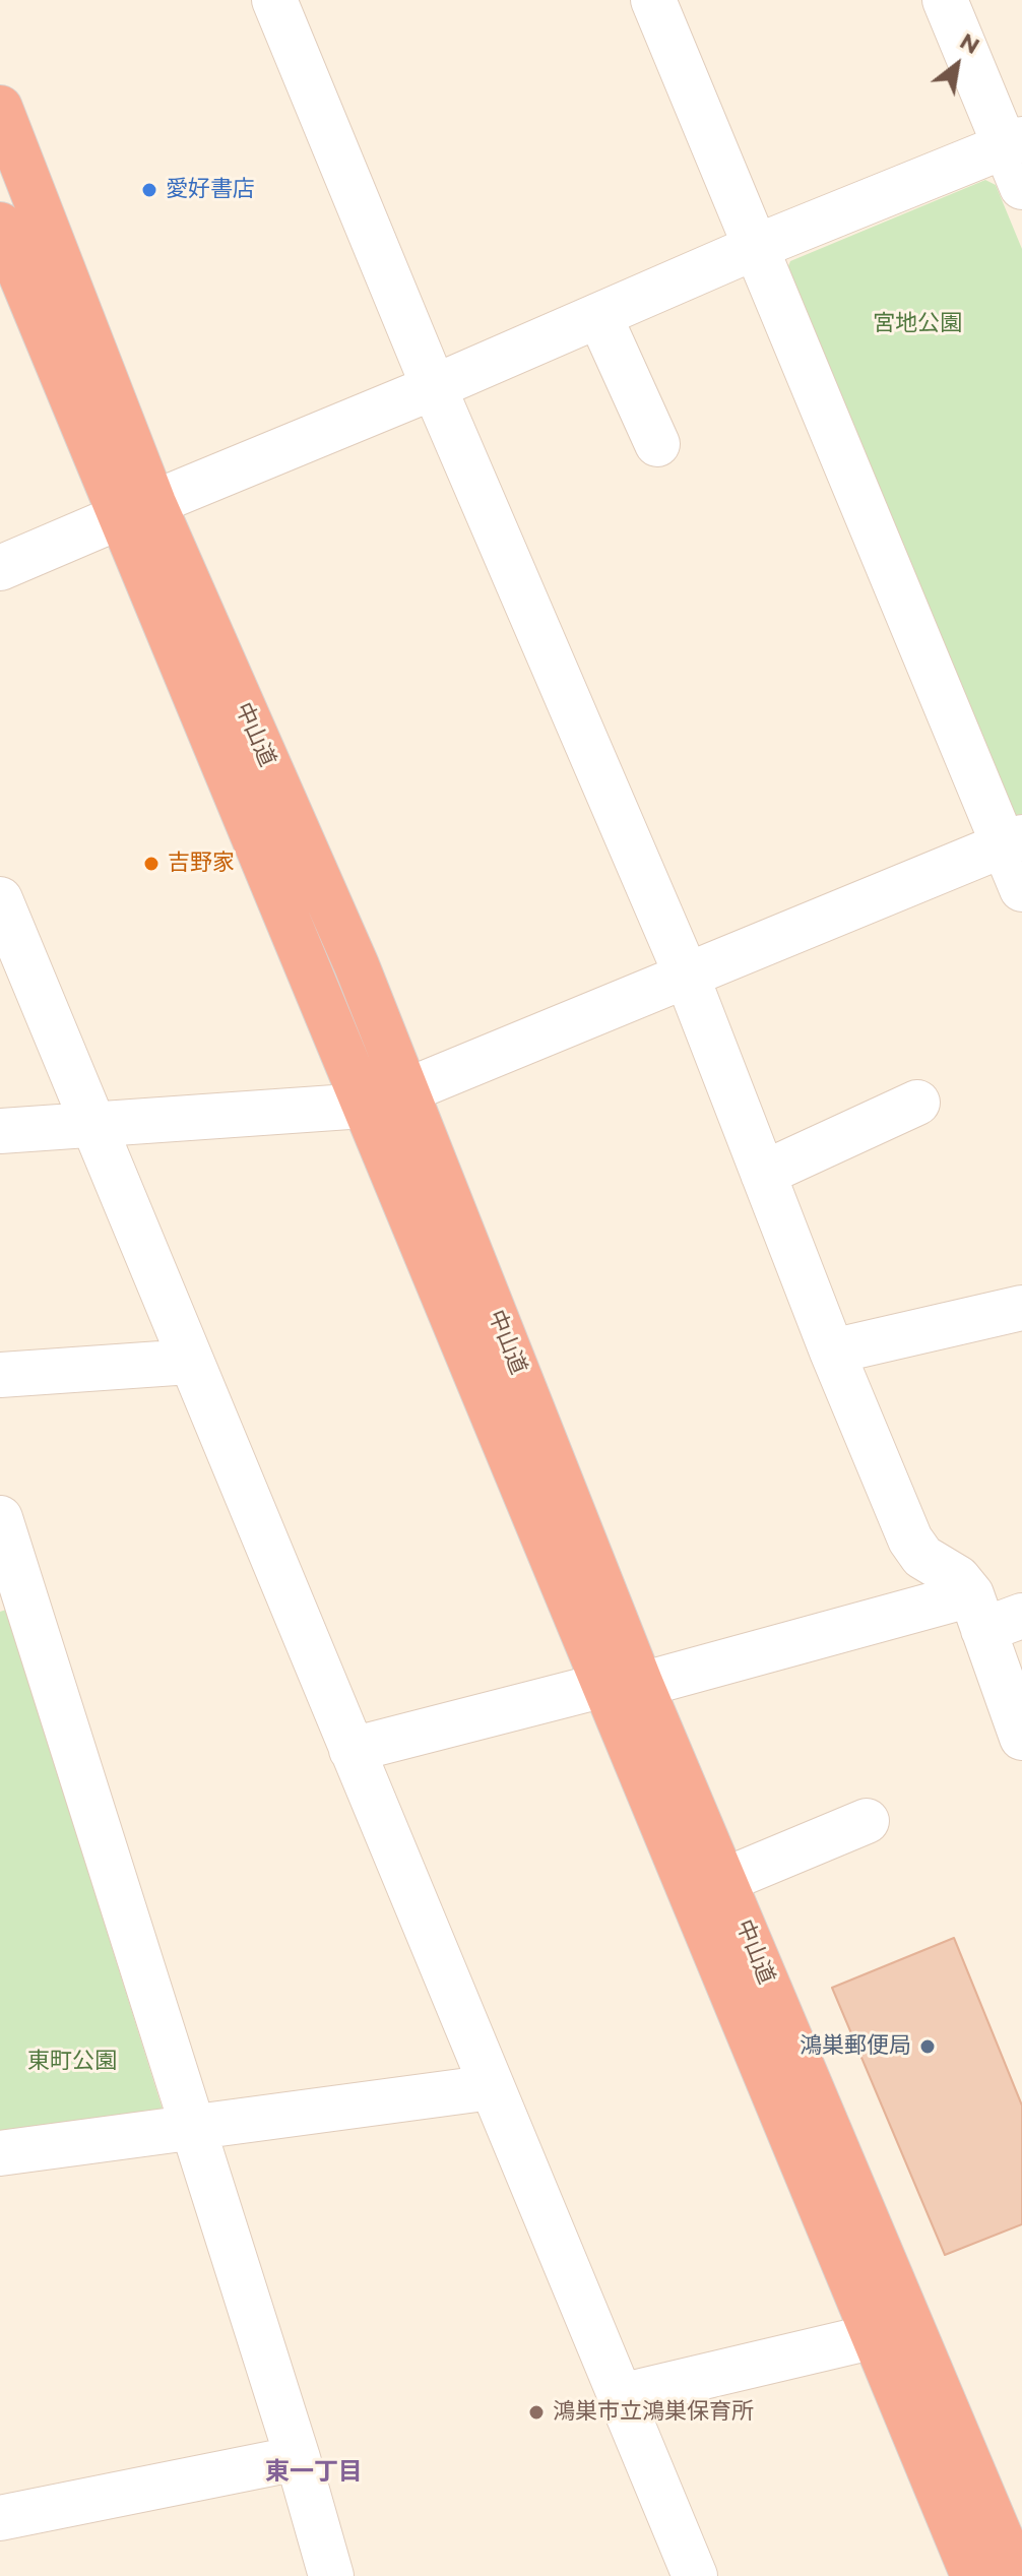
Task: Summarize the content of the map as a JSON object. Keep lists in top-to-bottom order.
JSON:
{
  "streets": {
    "highway": ["中山道"]
  },
  "districts": ["東一丁目"],
  "parks": ["宮地公園", "東町公園"],
  "places": [
    "愛好書店",
    "吉野家",
    "鴻巣郵便局",
    "鴻巣市立鴻巣保育所"
  ],
  "north": "top right"
}
